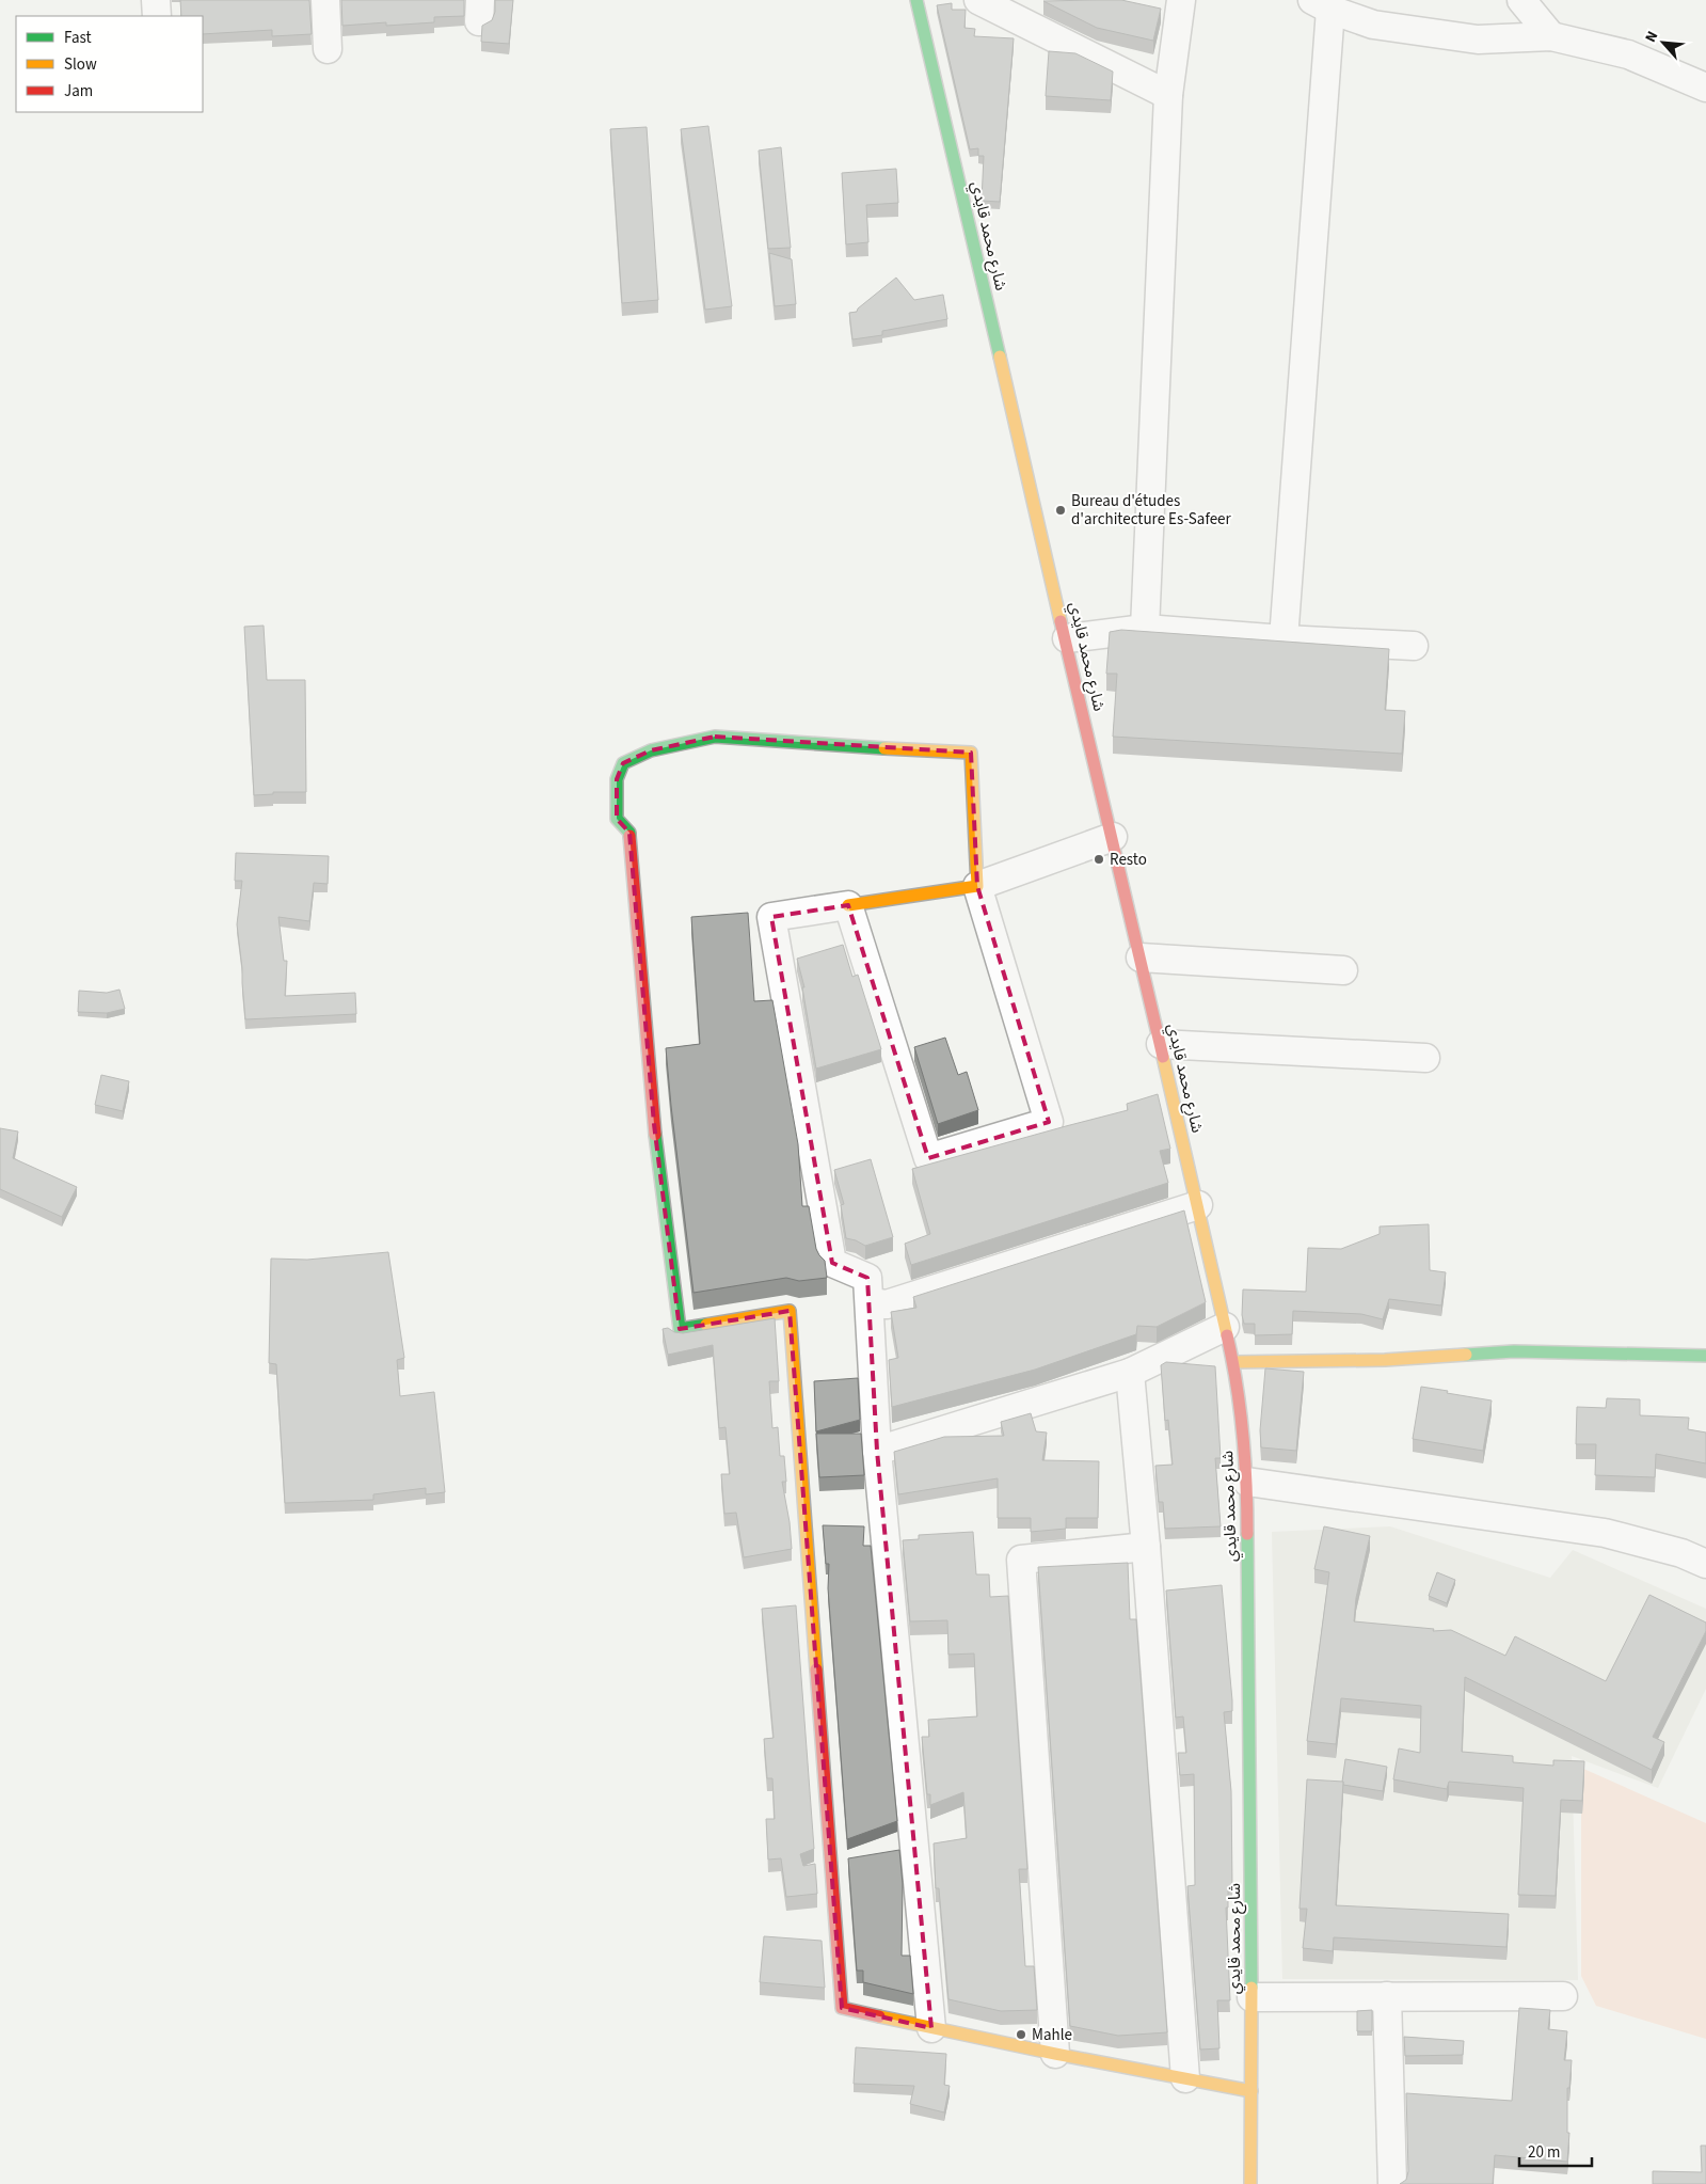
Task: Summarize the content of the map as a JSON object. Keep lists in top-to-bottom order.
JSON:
{
  "streets": {
    "main road": ["شارع محمد قايدي"]
  },
  "places": ["Bureau d'études d'architecture Es-Safeer", "Resto", "Mahle"],
  "legend": ["Fast", "Slow", "Jam"],
  "scale_bar": "20 m",
  "north": "top left"
}
